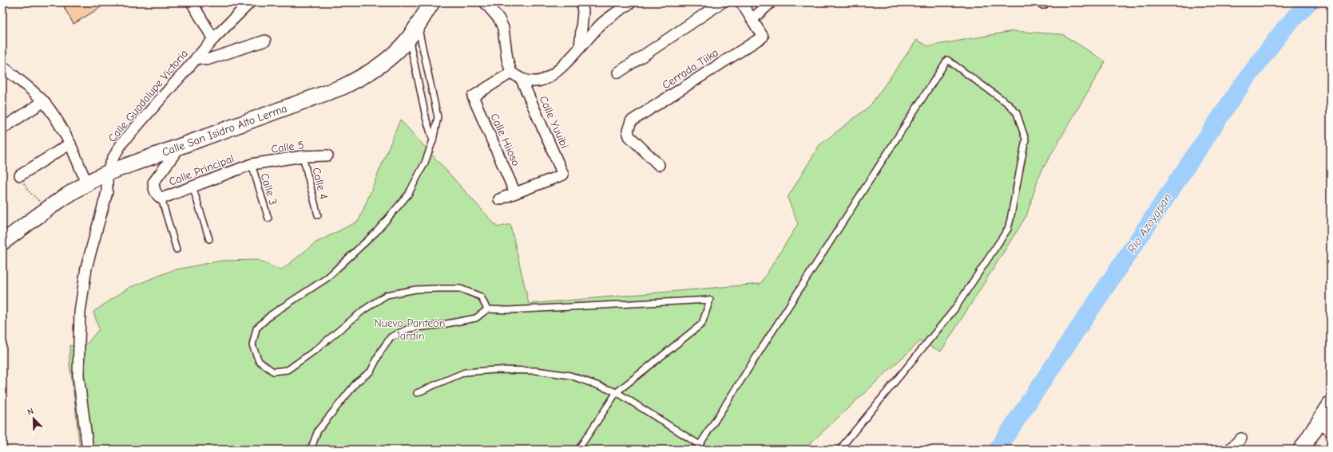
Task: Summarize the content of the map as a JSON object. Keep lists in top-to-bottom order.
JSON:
{
  "streets": {
    "street": [
      "Cerrada Tiika",
      "Calle Guadalupe Victoria",
      "Calle Yuuibi",
      "Calle San Isidro Alto Lerma",
      "Calle Hiioso",
      "Calle 5",
      "Calle Principal"
    ],
    "lane": ["Calle 4", "Calle 3"]
  },
  "crossings": [
    ["Calle Guadalupe Victoria", "Calle San Isidro Alto Lerma"],
    ["Calle Yuuibi", "Calle Hiioso"],
    ["Calle 5", "Calle Principal"],
    ["Calle 5", "Calle 4"],
    ["Calle 5", "Calle 3"],
    ["Calle Principal", "Calle 3"]
  ],
  "water": ["Rio Azoyapan"],
  "parks": ["Nuevo Panteón Jardín"],
  "north": "top left"
}
